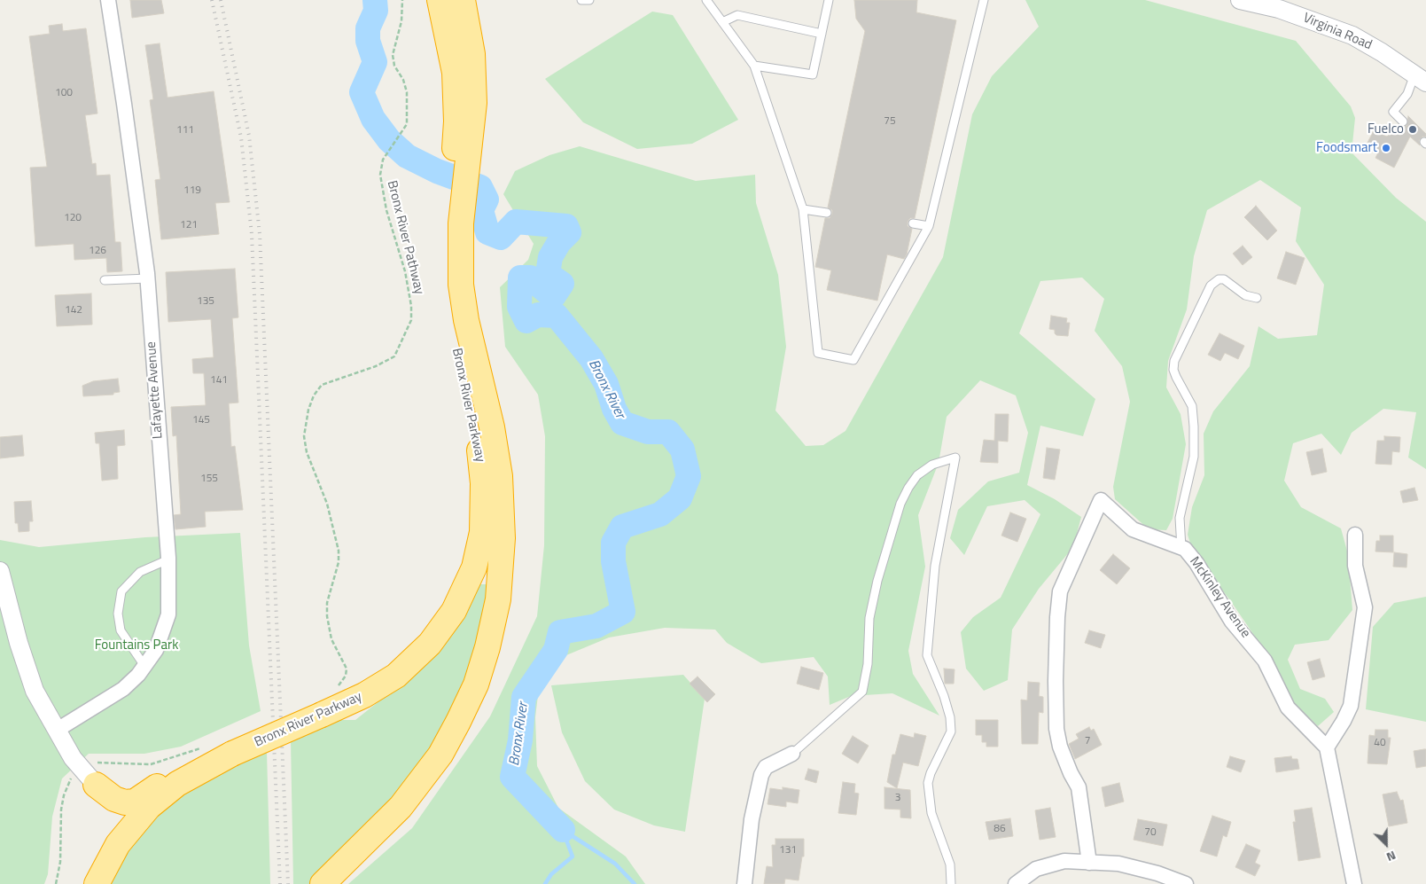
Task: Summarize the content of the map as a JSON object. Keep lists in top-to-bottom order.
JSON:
{
  "streets": {
    "highway": ["Bronx River Parkway"],
    "street": ["Virginia Road", "Lafayette Avenue", "McKinley Avenue"],
    "path": ["Bronx River Pathway"]
  },
  "water": ["Bronx River"],
  "parks": ["Fountains Park"],
  "places": ["Fuelco", "Foodsmart"],
  "house_numbers": [
    "100",
    "75",
    "111",
    "119",
    "120",
    "121",
    "126",
    "135",
    "142",
    "141",
    "145",
    "155",
    "7",
    "40",
    "3",
    "86",
    "70",
    "131"
  ],
  "north": "bottom right"
}
